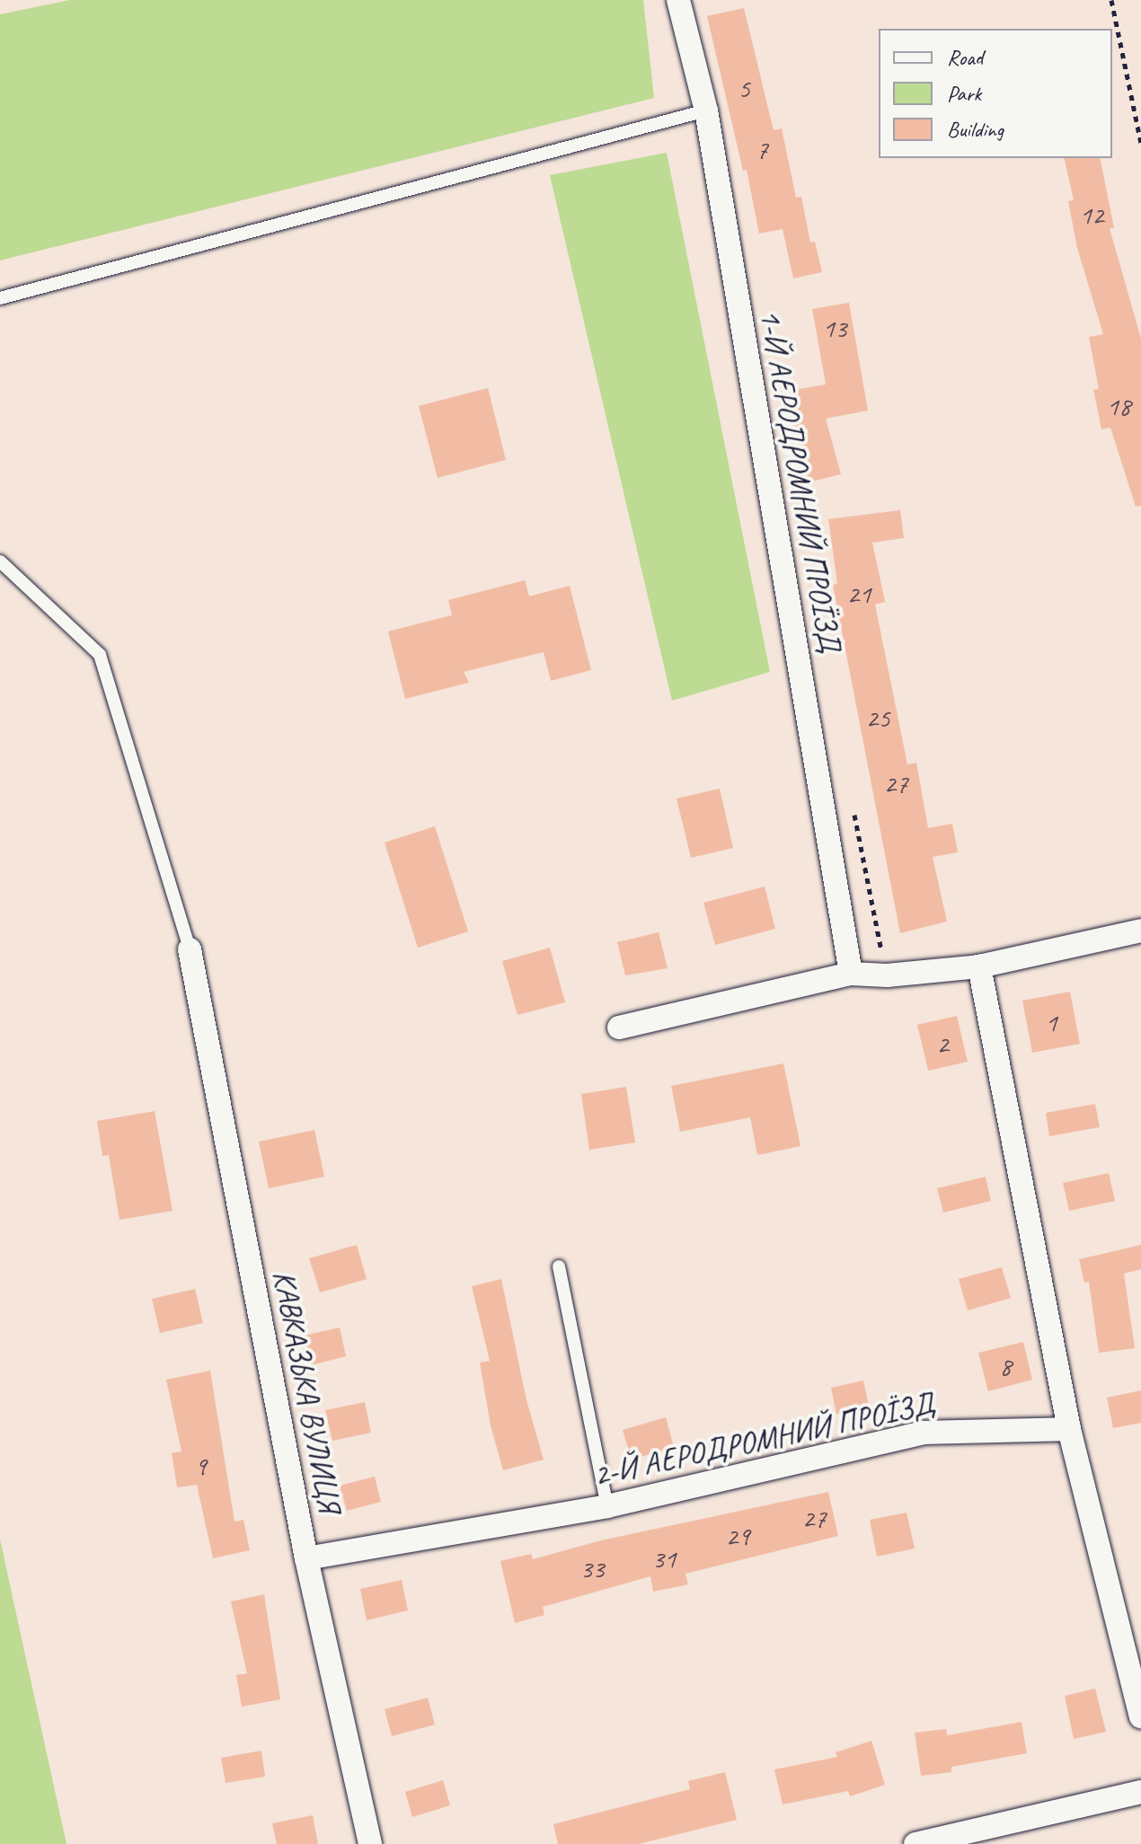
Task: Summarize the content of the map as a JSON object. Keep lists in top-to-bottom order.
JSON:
{
  "streets": {
    "street": ["1-Й АЕРОДРОМНИЙ ПРОЇЗД", "КАВКАЗЬКА ВУЛИЦЯ", "2-Й АЕРОДРОМНИЙ ПРОЇЗД"]
  },
  "crossings": [
    ["КАВКАЗЬКА ВУЛИЦЯ", "2-Й АЕРОДРОМНИЙ ПРОЇЗД"]
  ],
  "house_numbers": [
    "5",
    "7",
    "12",
    "13",
    "18",
    "21",
    "25",
    "27",
    "1",
    "2",
    "8",
    "9",
    "27",
    "29",
    "31",
    "33"
  ],
  "legend": ["Road", "Park", "Building"]
}
